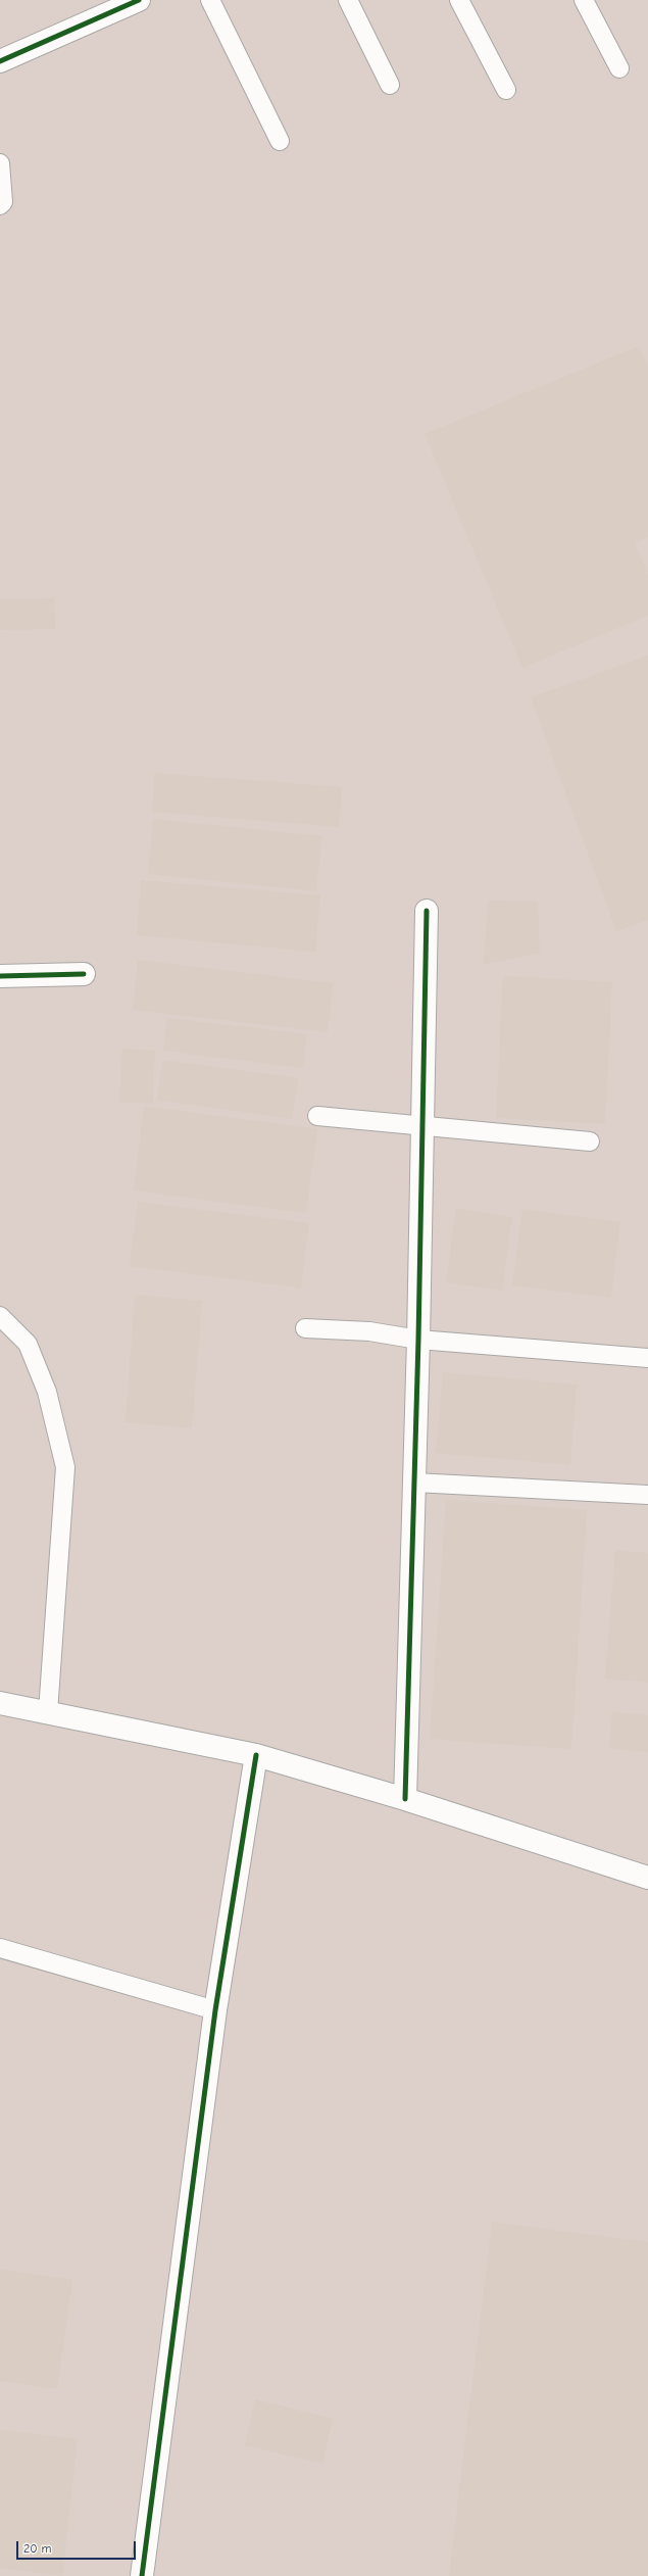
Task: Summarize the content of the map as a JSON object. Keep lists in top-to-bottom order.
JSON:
{
  "scale_bar": "20 m"
}
